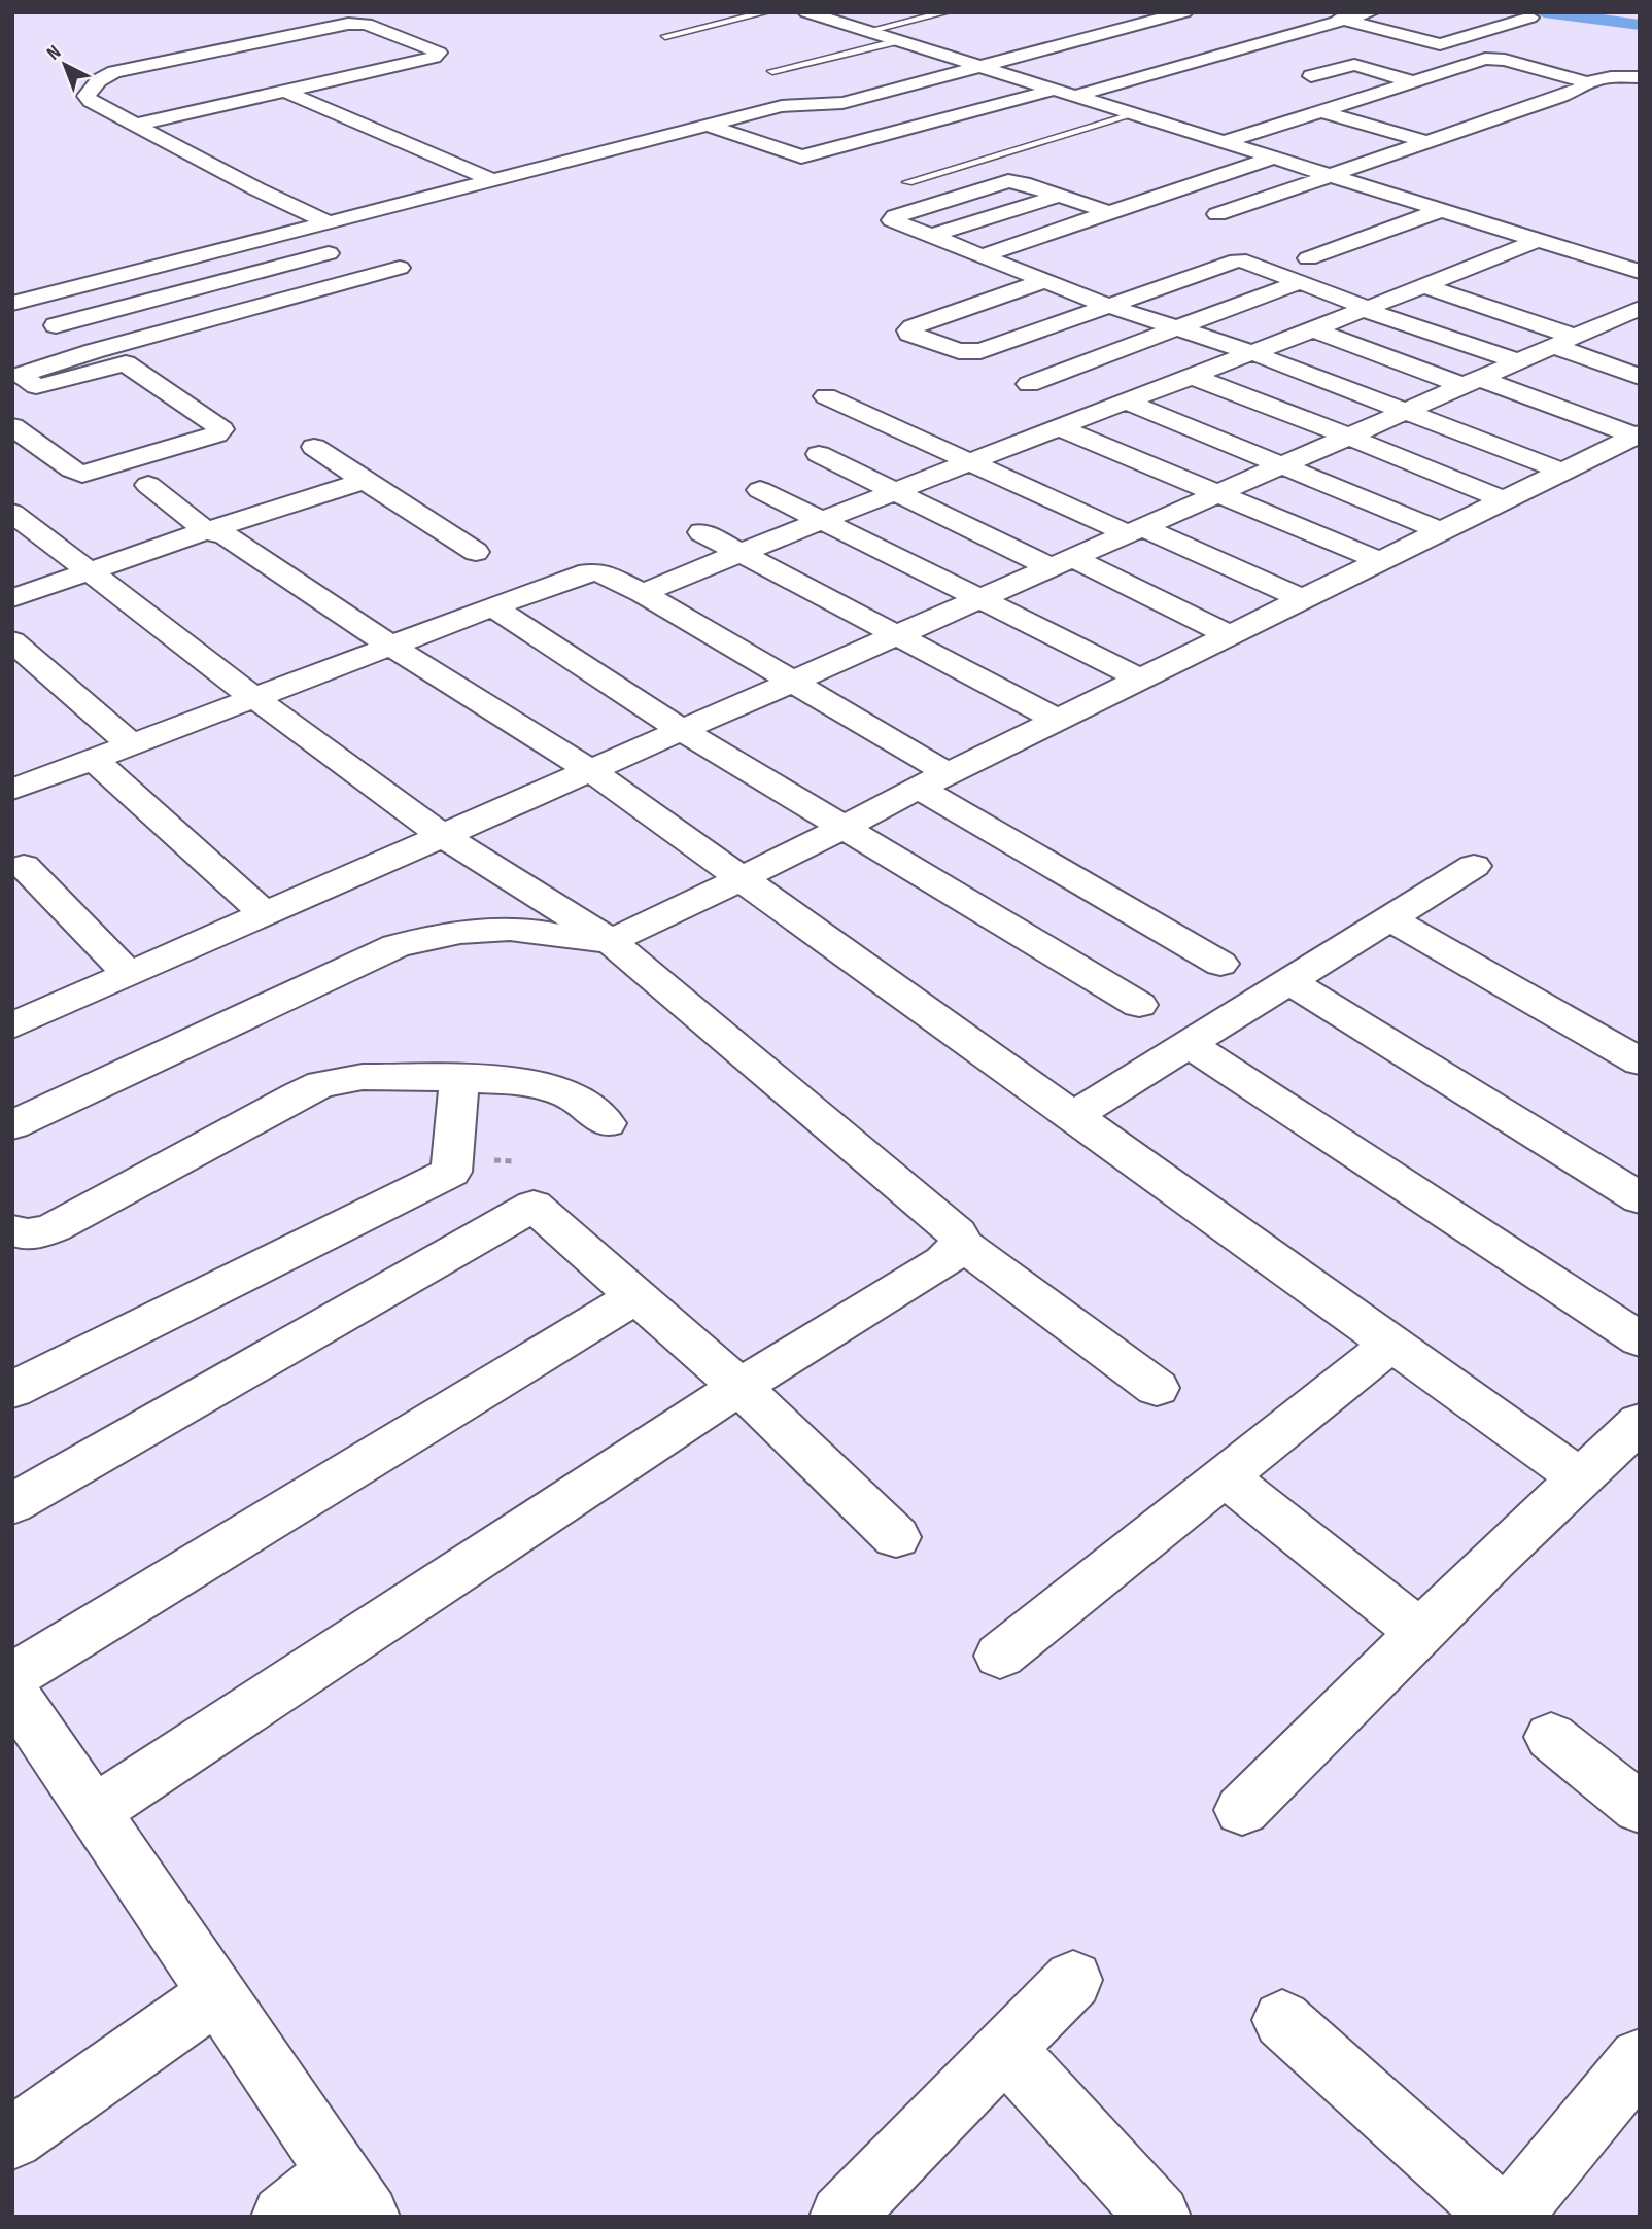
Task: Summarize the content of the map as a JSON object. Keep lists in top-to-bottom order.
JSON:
{
  "north": "top left"
}
